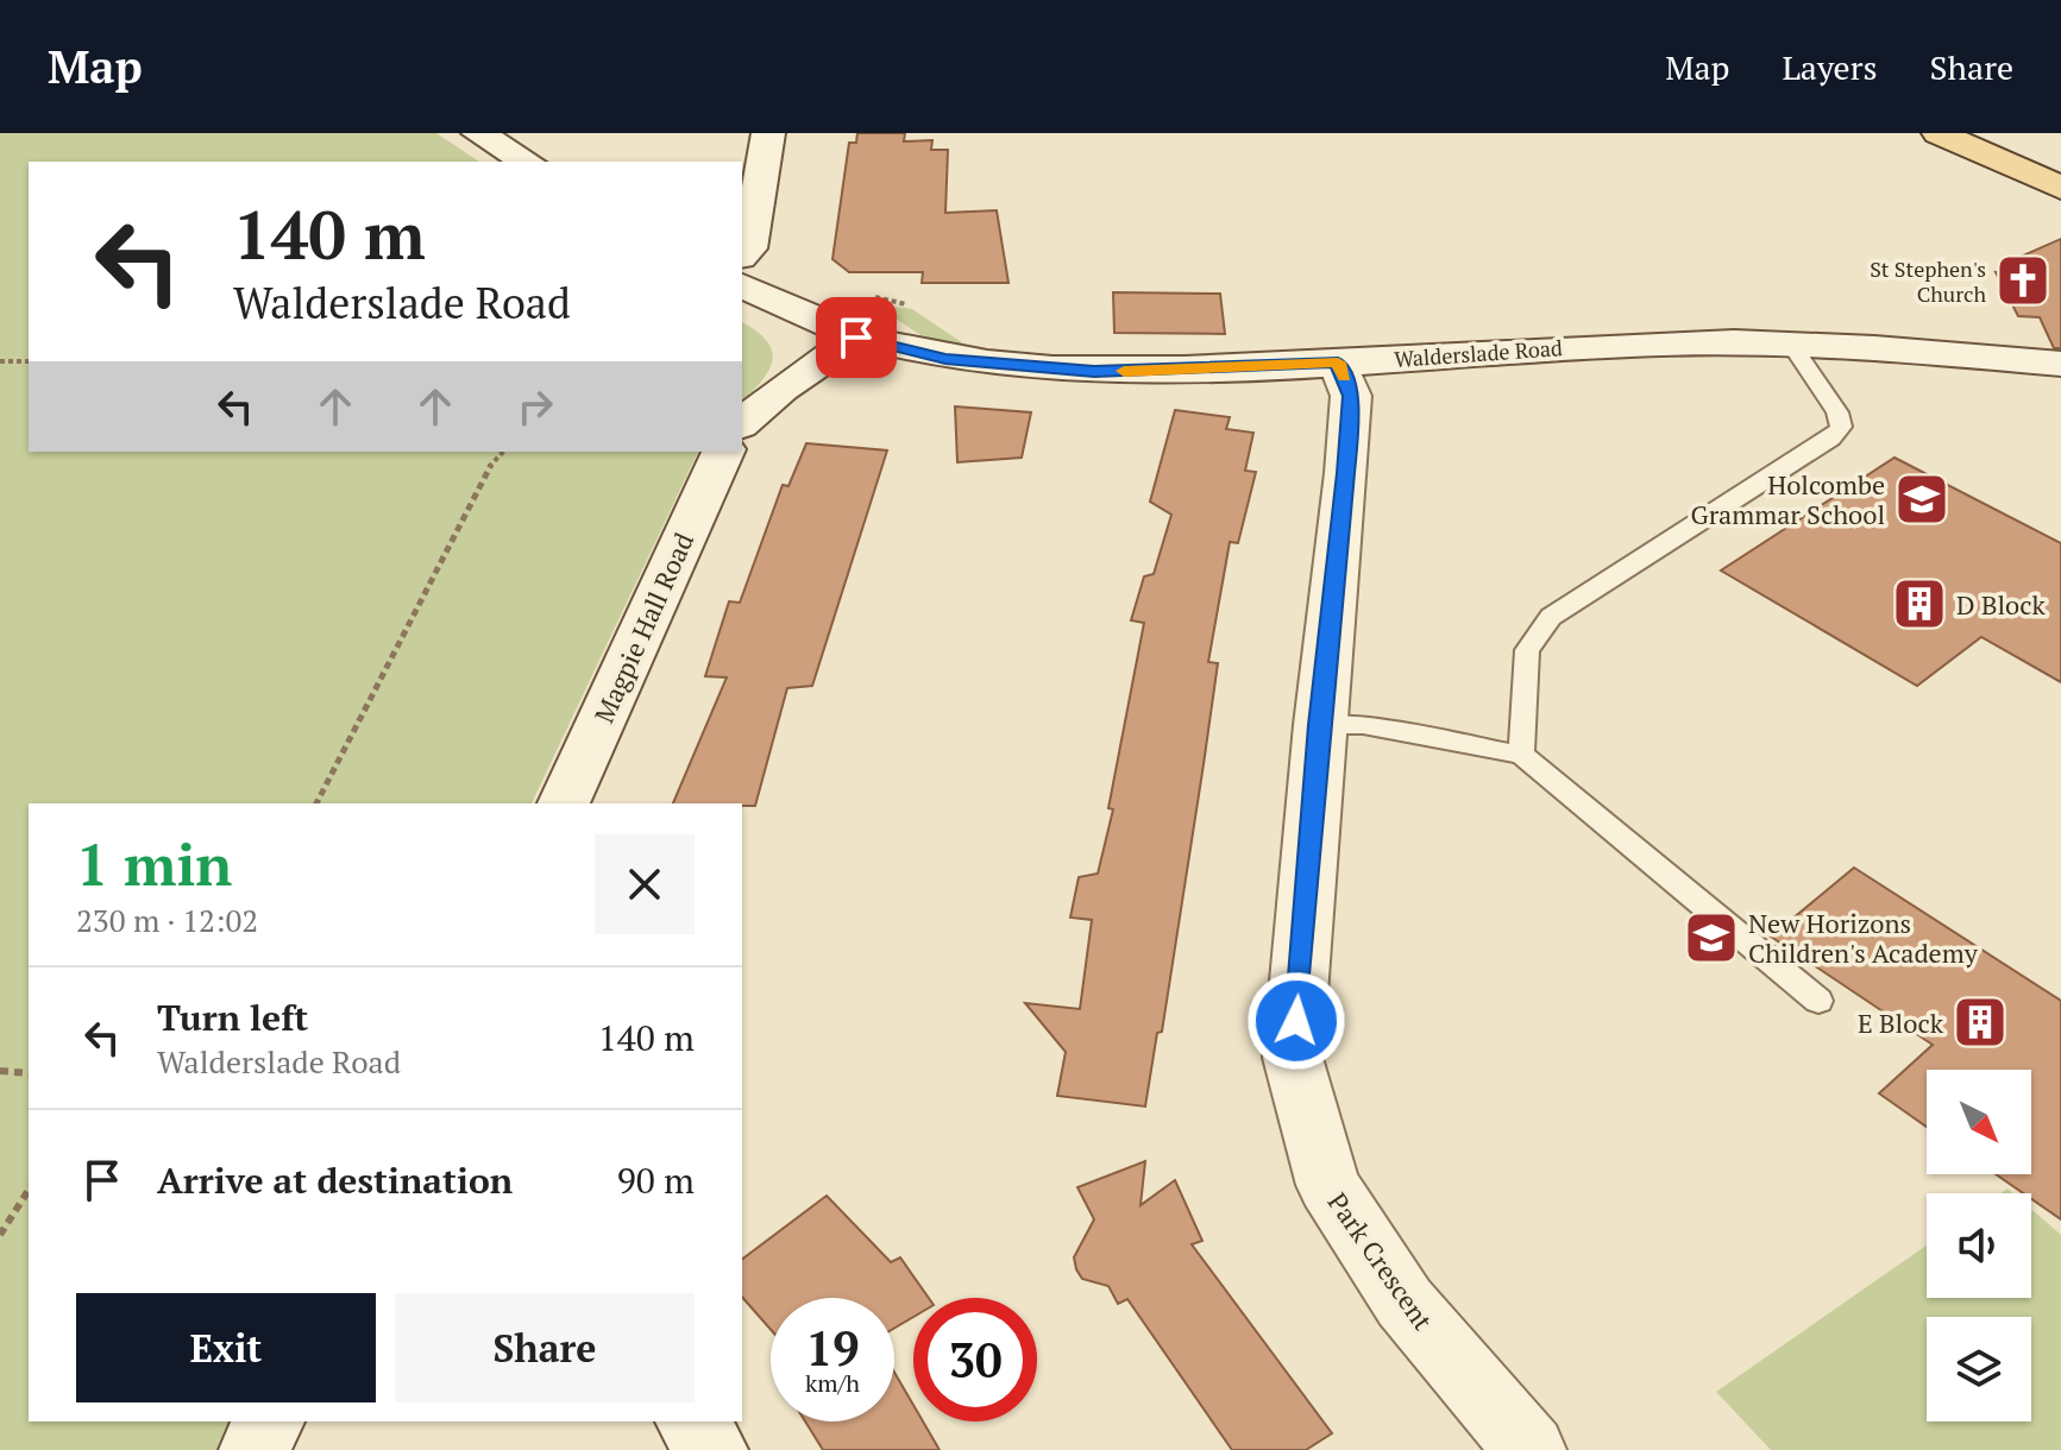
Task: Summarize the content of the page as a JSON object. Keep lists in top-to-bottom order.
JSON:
{
  "streets": {
    "street": ["Walderslade Road", "Magpie Hall Road", "Park Crescent"]
  },
  "crossings": [
    ["Walderslade Road", "Park Crescent"]
  ],
  "places": {
    "church": ["St Stephen's Church"],
    "school or university": ["Holcombe Grammar School", "New Horizons Children's Academy"],
    "building": ["D Block", "E Block"]
  },
  "north": "bottom right",
  "page": {
    "header": "Map",
    "nav": ["Map", "Layers", "Share"],
    "turn": ["140 m", "Walderslade Road"],
    "heading": ["1 min", "230 m · 12:02"],
    "list": [
      {
        "name": "Turn left",
        "note": "Walderslade Road",
        "value": "140 m"
      },
      {
        "name": "Arrive at destination",
        "value": "90 m"
      }
    ],
    "buttons": ["Exit", "Share"],
    "speed": "19 km/h",
    "limit": "30"
  }
}
